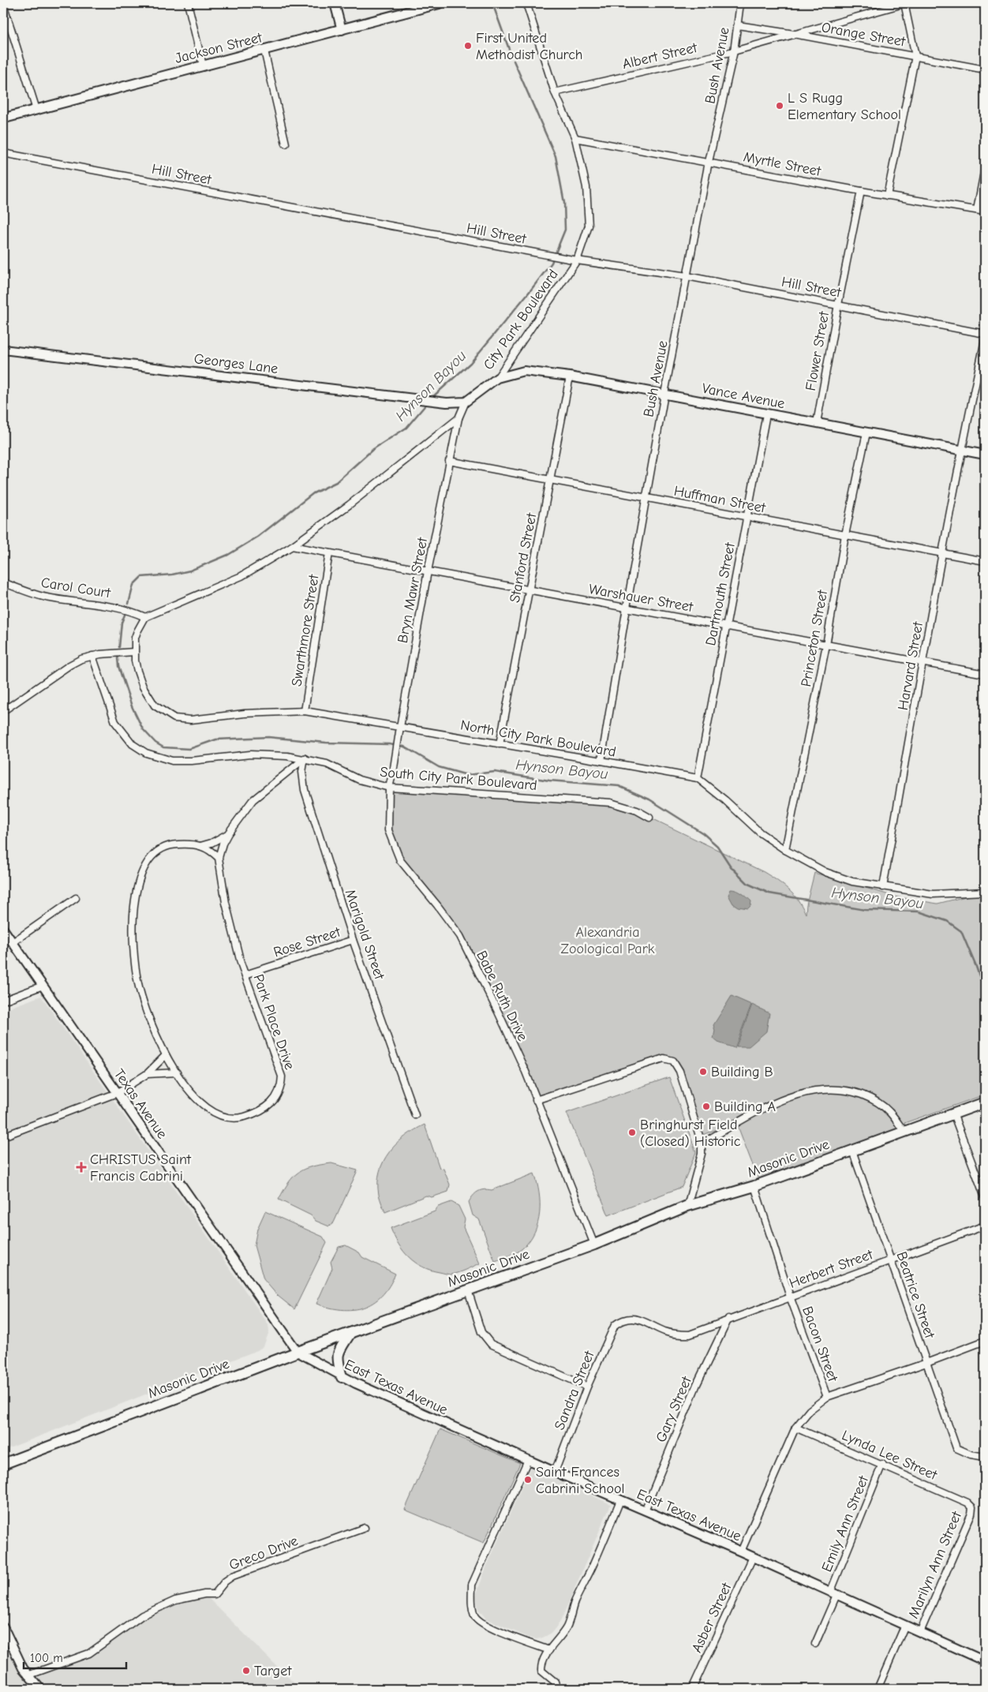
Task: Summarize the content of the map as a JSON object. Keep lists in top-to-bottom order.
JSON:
{
  "streets": {
    "main road": ["Jackson Street", "Masonic Drive"],
    "street": [
      "Orange Street",
      "Albert Street",
      "Bush Avenue",
      "Myrtle Street",
      "Hill Street",
      "City Park Boulevard",
      "Flower Street",
      "Georges Lane",
      "Vance Avenue",
      "Huffman Street",
      "Stanford Street",
      "Carol Court",
      "Bryn Mawr Street",
      "Dartmouth Street",
      "Warshauer Street",
      "Swarthmore Street",
      "Princeton Street",
      "Harvard Street",
      "North City Park Boulevard",
      "South City Park Boulevard",
      "Marigold Street",
      "Rose Street",
      "Babe Ruth Drive",
      "Park Place Drive",
      "Texas Avenue",
      "Herbert Street",
      "Beatrice Street",
      "Bacon Street",
      "East Texas Avenue",
      "Sandra Street",
      "Gary Street",
      "Lynda Lee Street",
      "Emily Ann Street",
      "Greco Drive",
      "Marilyn Ann Street",
      "Asber Street"
    ]
  },
  "crossings": [
    ["Orange Street", "Albert Street"],
    ["Orange Street", "Bush Avenue"],
    ["Albert Street", "Bush Avenue"],
    ["Albert Street", "City Park Boulevard"],
    ["Bush Avenue", "Myrtle Street"],
    ["Bush Avenue", "Hill Street"],
    ["Bush Avenue", "Vance Avenue"],
    ["Bush Avenue", "Huffman Street"],
    ["Bush Avenue", "Warshauer Street"],
    ["Bush Avenue", "North City Park Boulevard"],
    ["Myrtle Street", "City Park Boulevard"],
    ["Myrtle Street", "Flower Street"],
    ["Hill Street", "City Park Boulevard"],
    ["Hill Street", "Flower Street"],
    ["City Park Boulevard", "Georges Lane"],
    ["City Park Boulevard", "Vance Avenue"],
    ["City Park Boulevard", "Carol Court"],
    ["City Park Boulevard", "Bryn Mawr Street"],
    ["City Park Boulevard", "Warshauer Street"],
    ["City Park Boulevard", "North City Park Boulevard"],
    ["Flower Street", "Vance Avenue"],
    ["Vance Avenue", "Stanford Street"],
    ["Vance Avenue", "Dartmouth Street"],
    ["Vance Avenue", "Princeton Street"],
    ["Vance Avenue", "Harvard Street"],
    ["Huffman Street", "Stanford Street"],
    ["Huffman Street", "Bryn Mawr Street"],
    ["Huffman Street", "Dartmouth Street"],
    ["Huffman Street", "Princeton Street"],
    ["Huffman Street", "Harvard Street"],
    ["Stanford Street", "Warshauer Street"],
    ["Stanford Street", "North City Park Boulevard"],
    ["Carol Court", "North City Park Boulevard"],
    ["Bryn Mawr Street", "Warshauer Street"],
    ["Bryn Mawr Street", "North City Park Boulevard"],
    ["Bryn Mawr Street", "Babe Ruth Drive"],
    ["Dartmouth Street", "Warshauer Street"],
    ["Dartmouth Street", "North City Park Boulevard"],
    ["Warshauer Street", "Swarthmore Street"],
    ["Warshauer Street", "Princeton Street"],
    ["Warshauer Street", "Harvard Street"],
    ["Swarthmore Street", "North City Park Boulevard"],
    ["Princeton Street", "North City Park Boulevard"],
    ["Harvard Street", "North City Park Boulevard"],
    ["South City Park Boulevard", "Marigold Street"],
    ["South City Park Boulevard", "Babe Ruth Drive"],
    ["South City Park Boulevard", "Park Place Drive"],
    ["Marigold Street", "Rose Street"],
    ["Marigold Street", "Park Place Drive"],
    ["Rose Street", "Park Place Drive"],
    ["Babe Ruth Drive", "Masonic Drive"],
    ["Texas Avenue", "Masonic Drive"],
    ["Texas Avenue", "East Texas Avenue"],
    ["Masonic Drive", "Beatrice Street"],
    ["Masonic Drive", "Bacon Street"],
    ["Masonic Drive", "East Texas Avenue"],
    ["Herbert Street", "Beatrice Street"],
    ["Herbert Street", "Bacon Street"],
    ["Herbert Street", "Sandra Street"],
    ["Herbert Street", "Gary Street"],
    ["East Texas Avenue", "Sandra Street"],
    ["East Texas Avenue", "Gary Street"],
    ["East Texas Avenue", "Emily Ann Street"],
    ["East Texas Avenue", "Marilyn Ann Street"],
    ["East Texas Avenue", "Asber Street"],
    ["Lynda Lee Street", "Emily Ann Street"],
    ["Lynda Lee Street", "Marilyn Ann Street"]
  ],
  "water": ["Hynson Bayou"],
  "parks": ["Alexandria Zoological Park"],
  "places": {
    "other": [
      "First United Methodist Church",
      "L S Rugg Elementary School",
      "Building B",
      "Building A",
      "Bringhurst Field (Closed) Historic",
      "Saint Frances Cabrini School",
      "Target"
    ],
    "health": ["CHRISTUS Saint Francis Cabrini"]
  },
  "scale_bar": "100 m"
}
